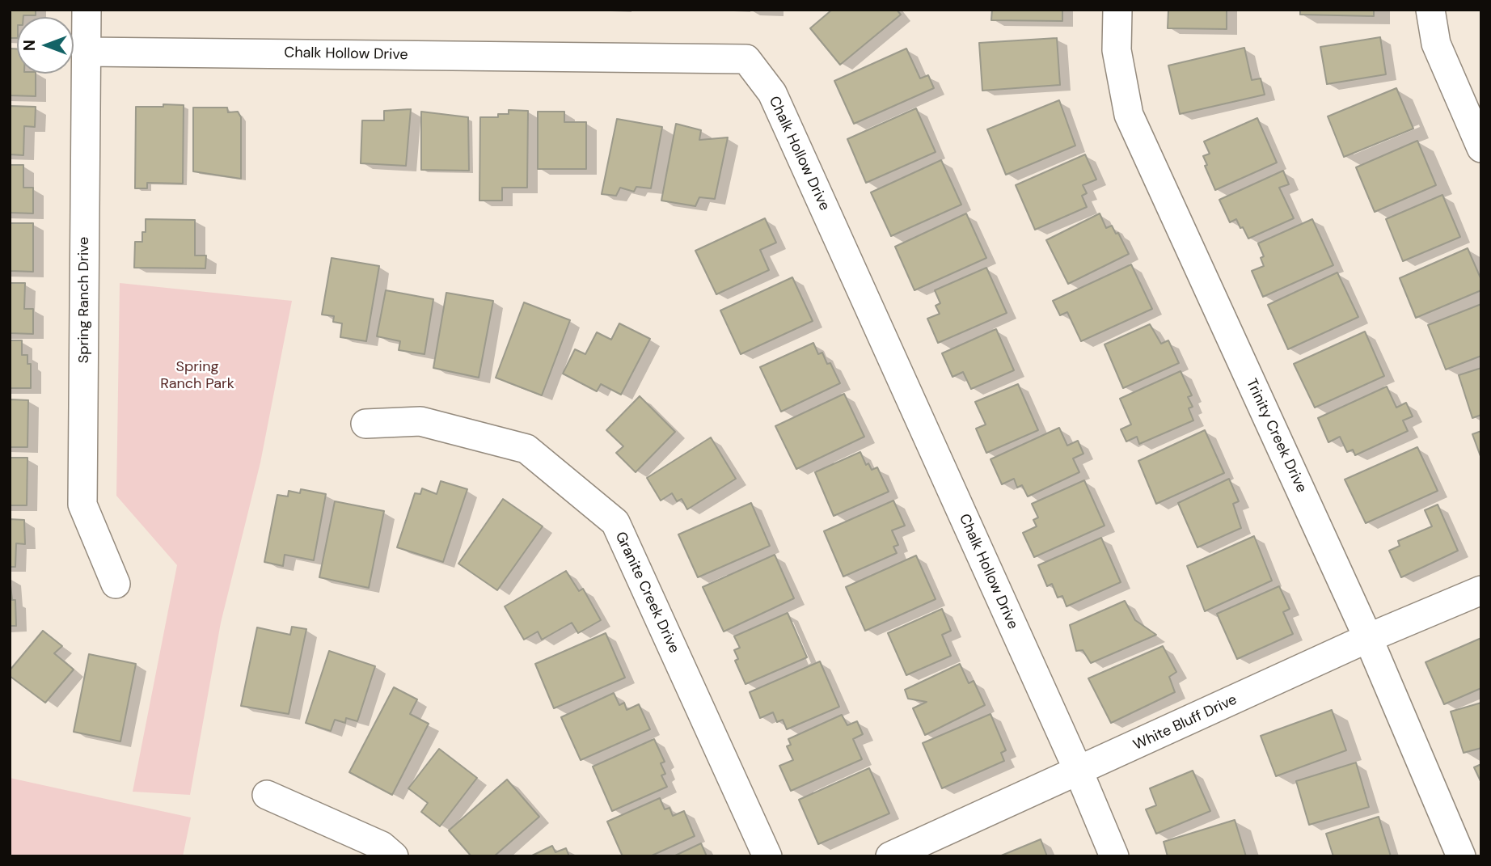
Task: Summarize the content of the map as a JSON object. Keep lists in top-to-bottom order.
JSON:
{
  "streets": {
    "street": [
      "Chalk Hollow Drive",
      "Spring Ranch Drive",
      "Trinity Creek Drive",
      "Granite Creek Drive",
      "White Bluff Drive"
    ]
  },
  "crossings": [
    ["Chalk Hollow Drive", "Spring Ranch Drive"],
    ["Chalk Hollow Drive", "White Bluff Drive"],
    ["Trinity Creek Drive", "White Bluff Drive"]
  ],
  "parks": ["Spring Ranch Park"],
  "north": "left"
}
